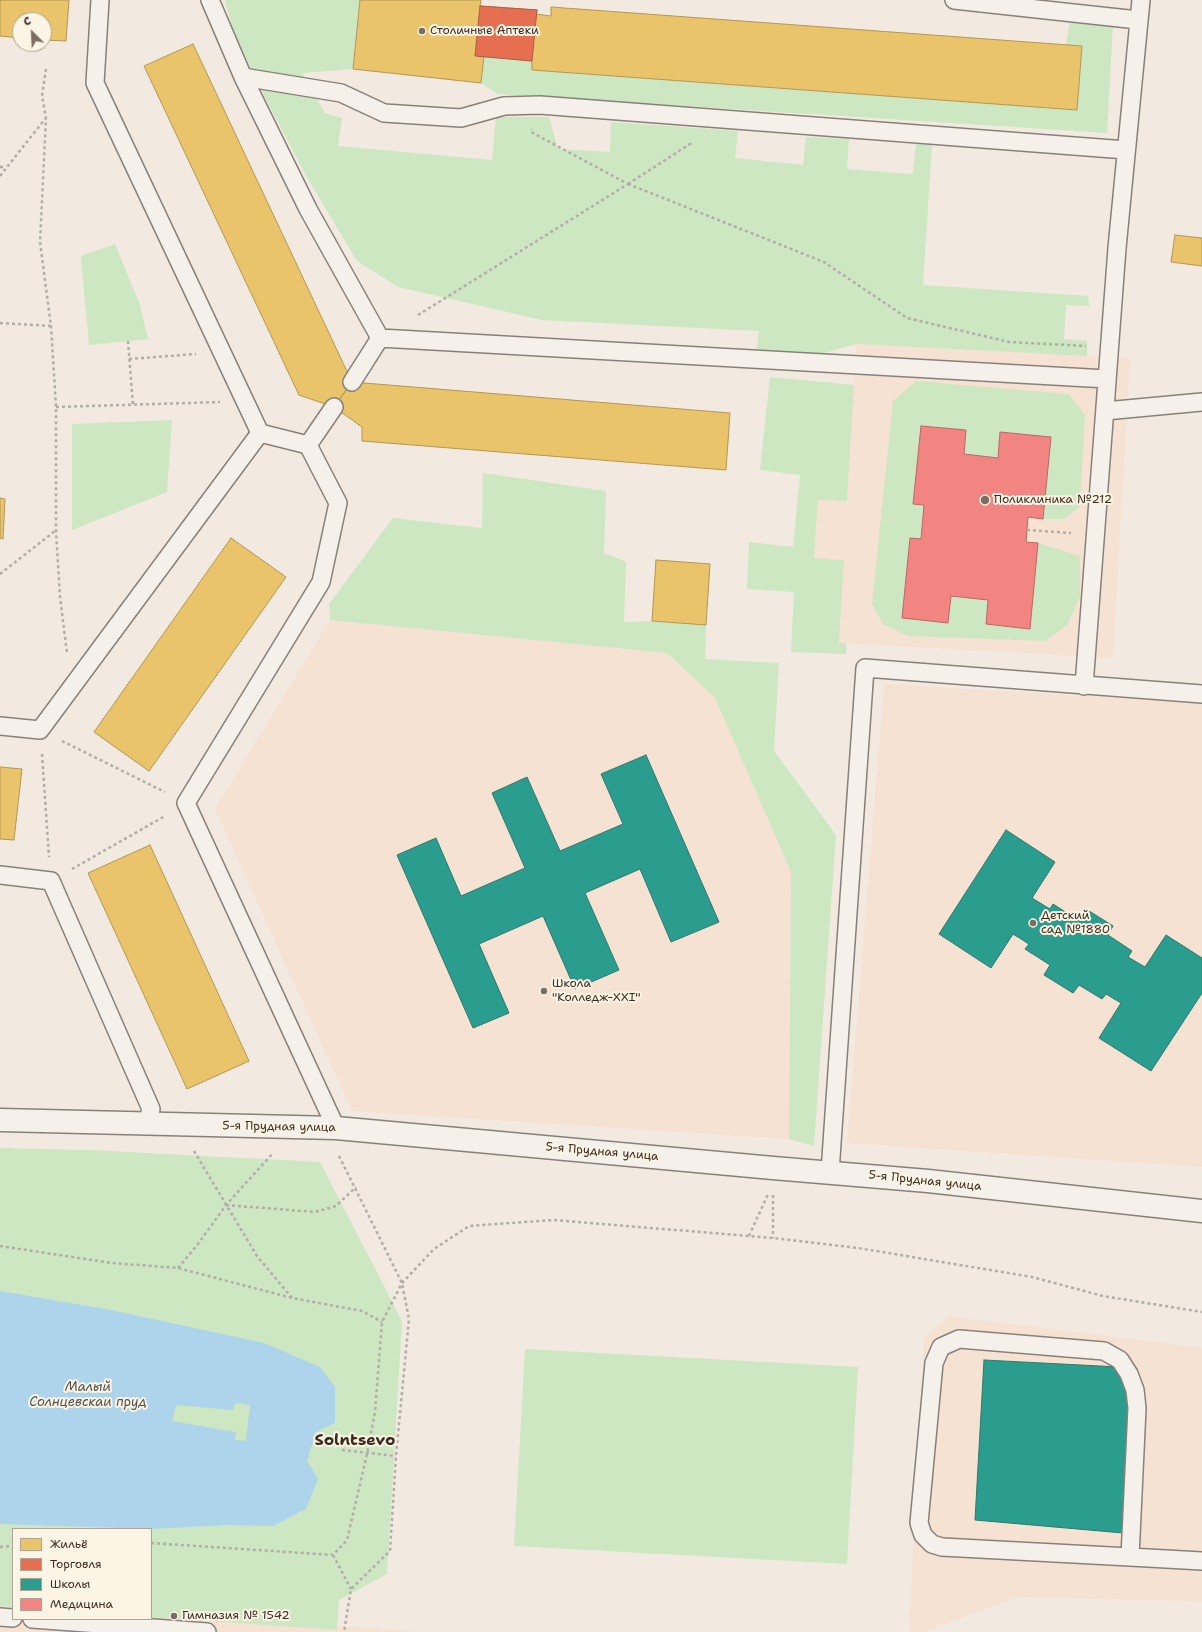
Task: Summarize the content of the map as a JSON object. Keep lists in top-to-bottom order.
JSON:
{
  "streets": {
    "street": ["5-я Прудная улица"]
  },
  "districts": ["Solntsevo"],
  "water": ["Малый Солнцевскаи пруд"],
  "places": [
    "Столичные Аптеки",
    "Поликлиника №212",
    "Детский сад №1880",
    "Школа \"Колледж-XXI\"",
    "Гимназия № 1542"
  ],
  "legend": [
    "Жильё",
    "Торговля",
    "Школы",
    "Медицина"
  ],
  "north": "top left"
}
